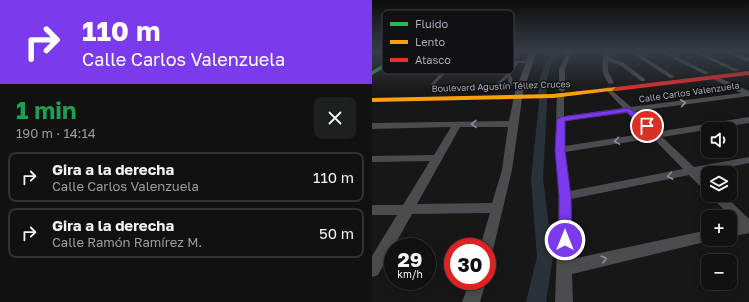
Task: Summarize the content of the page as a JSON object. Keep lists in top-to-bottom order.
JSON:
{
  "streets": {
    "street": ["Boulevard Agustín Téllez Cruces", "Calle Carlos Valenzuela"]
  },
  "legend": ["Fluido", "Lento", "Atasco"],
  "page": {
    "turn": ["110 m", "Calle Carlos Valenzuela"],
    "heading": ["1 min", "190 m · 14:14"],
    "map_buttons": ["+", "−"],
    "list": [
      {
        "name": "Gira a la derecha",
        "note": "Calle Carlos Valenzuela",
        "value": "110 m"
      },
      {
        "name": "Gira a la derecha",
        "note": "Calle Ramón Ramírez M.",
        "value": "50 m"
      }
    ],
    "speed": "29 km/h",
    "limit": "30"
  }
}
